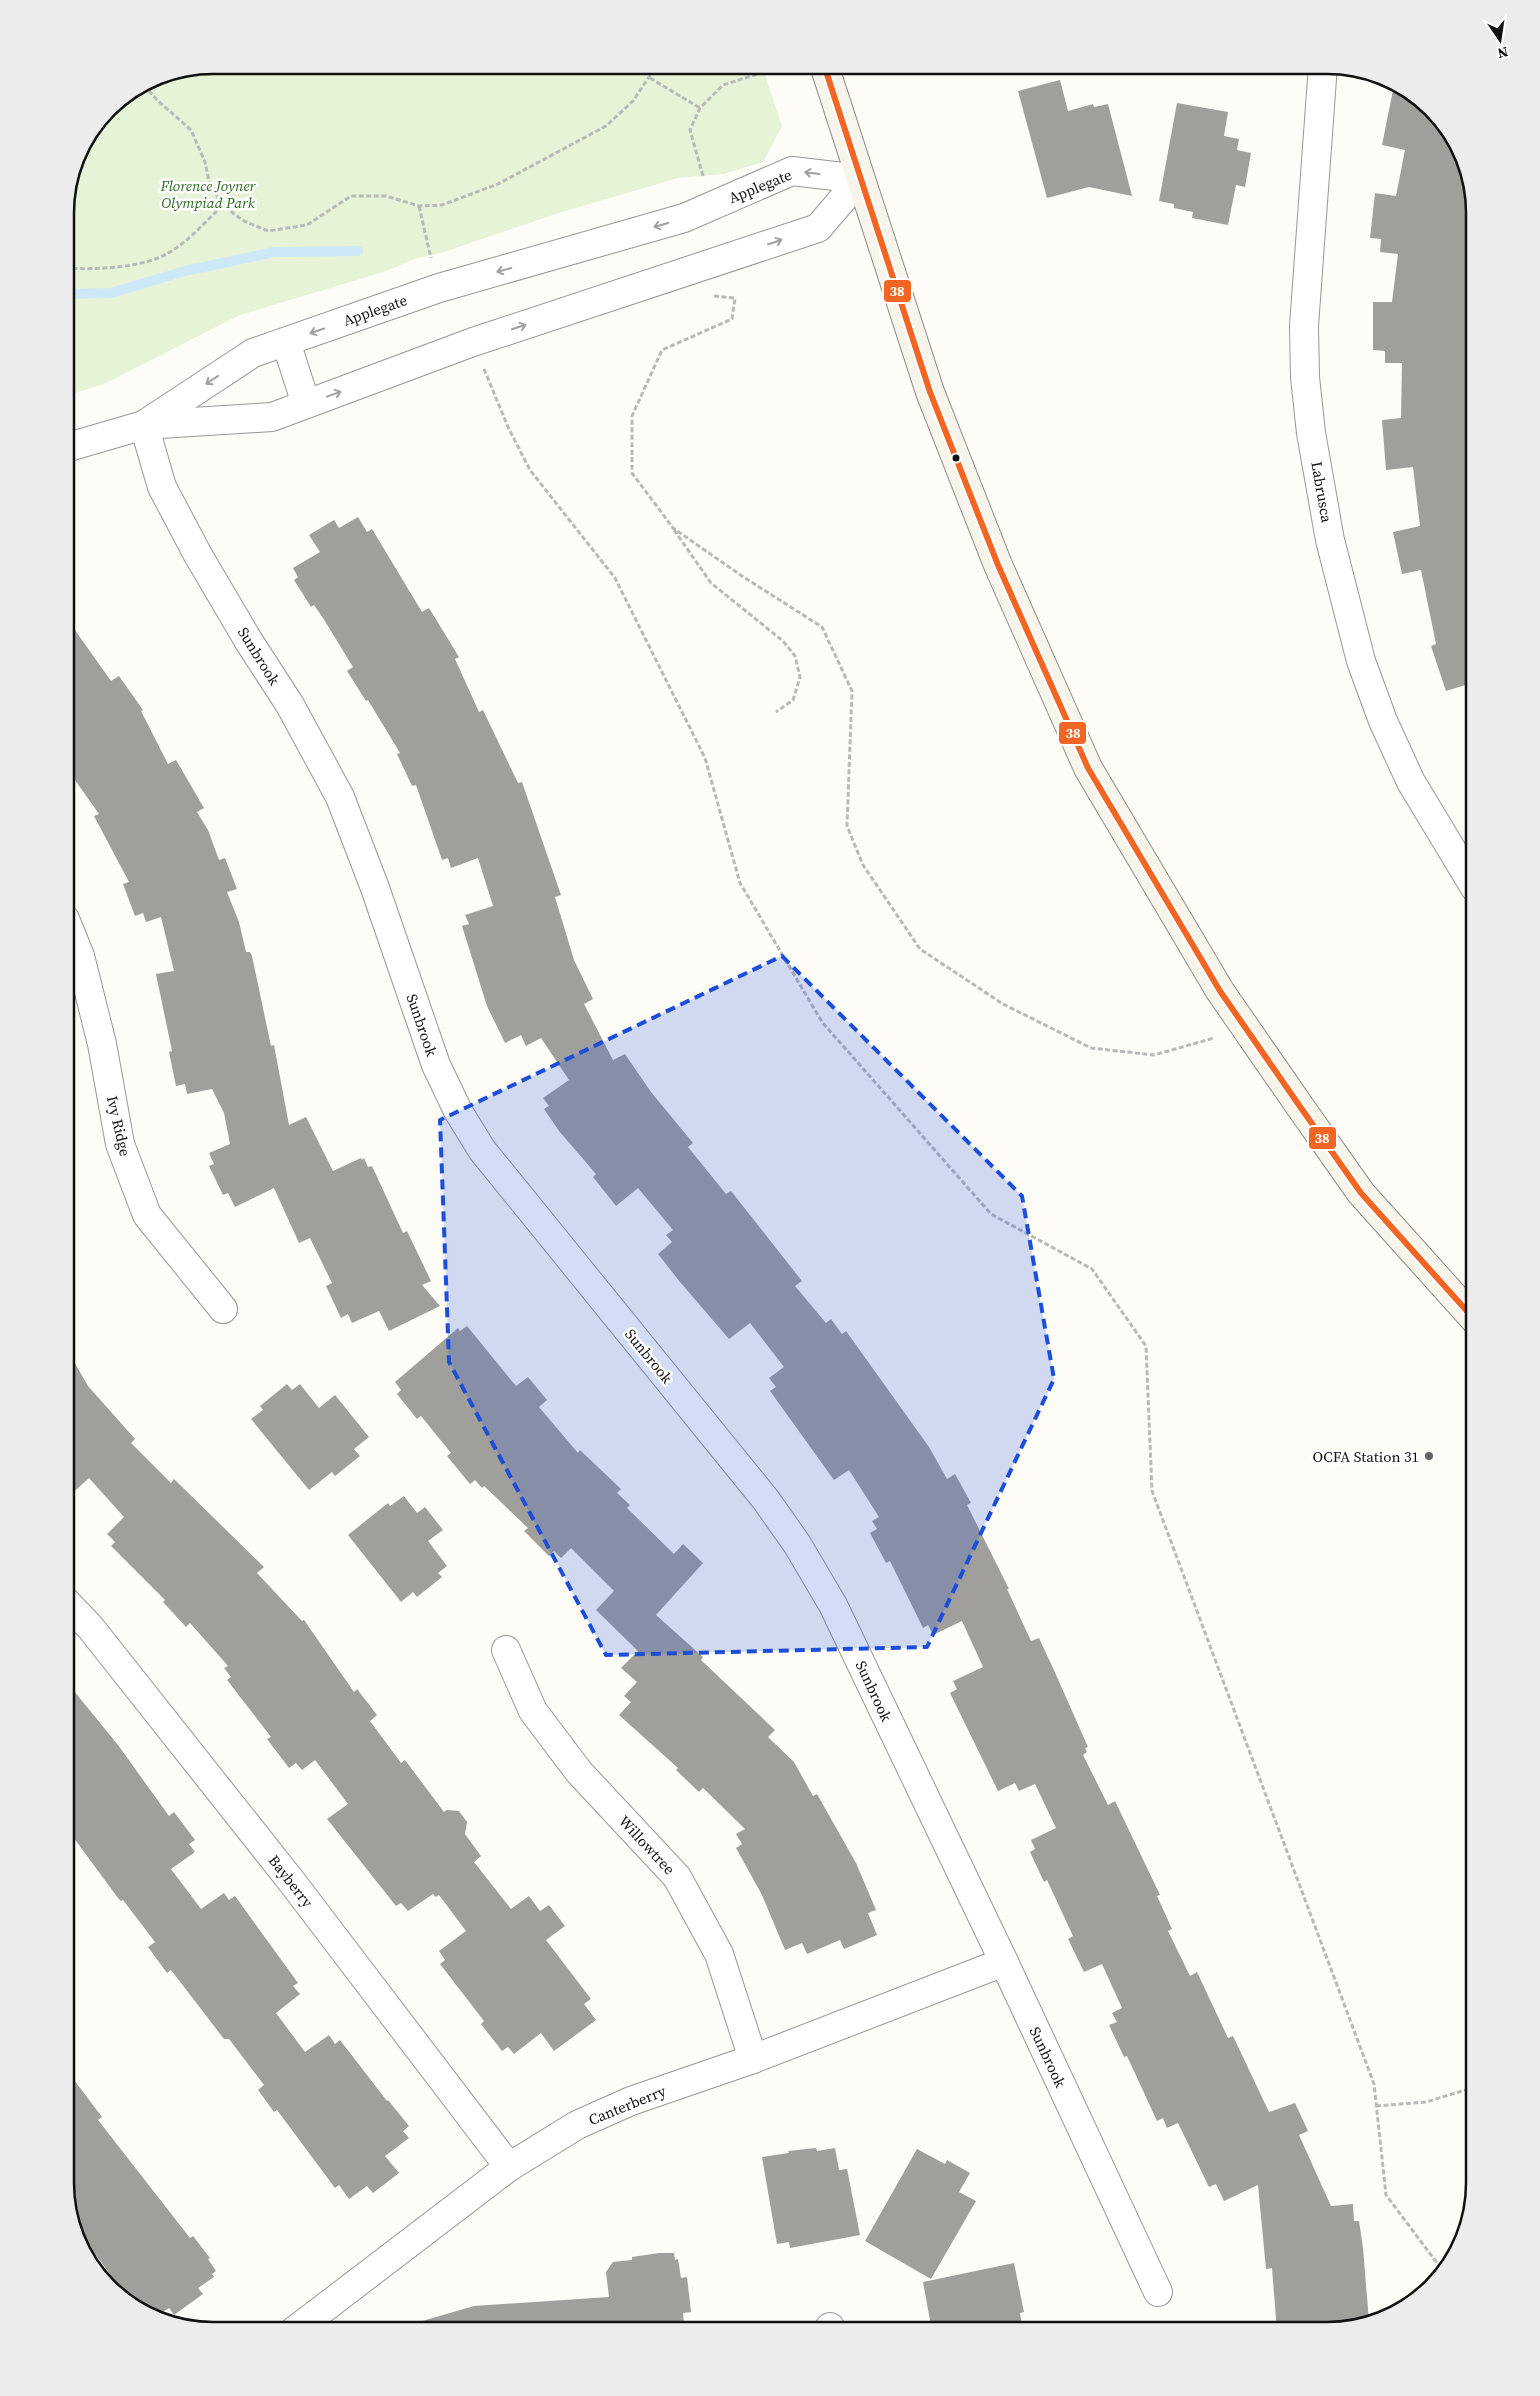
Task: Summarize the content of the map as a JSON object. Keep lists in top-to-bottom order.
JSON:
{
  "streets": {
    "street": [
      "Applegate",
      "Labrusca",
      "Sunbrook",
      "Ivy Ridge",
      "Willowtree",
      "Bayberry",
      "Canterberry"
    ]
  },
  "crossings": [
    ["Applegate", "Sunbrook"],
    ["Sunbrook", "Canterberry"],
    ["Willowtree", "Canterberry"],
    ["Bayberry", "Canterberry"]
  ],
  "parks": ["Florence Joyner Olympiad Park"],
  "places": ["OCFA Station 31"],
  "lines": ["transit line 38"],
  "north": "bottom"
}
